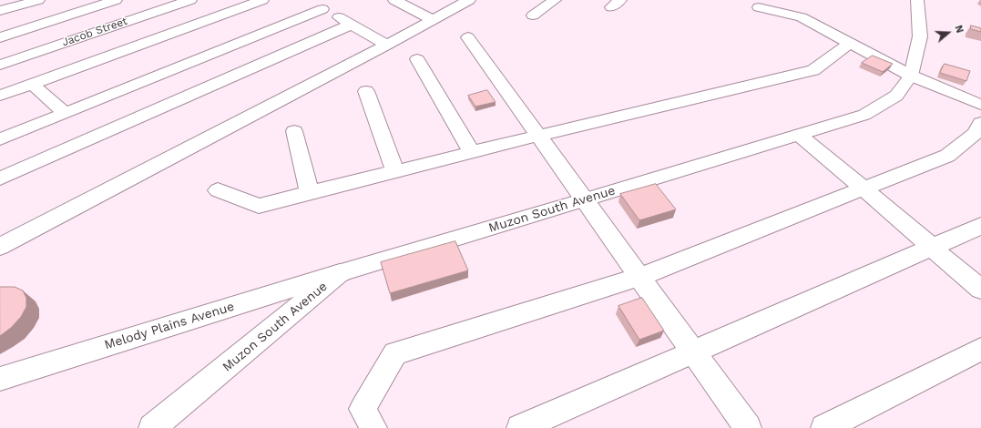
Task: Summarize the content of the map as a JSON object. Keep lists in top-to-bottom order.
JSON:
{
  "streets": {
    "street": ["Jacob Street", "Muzon South Avenue", "Melody Plains Avenue"]
  },
  "crossings": [
    ["Muzon South Avenue", "Melody Plains Avenue"]
  ],
  "north": "right"
}
